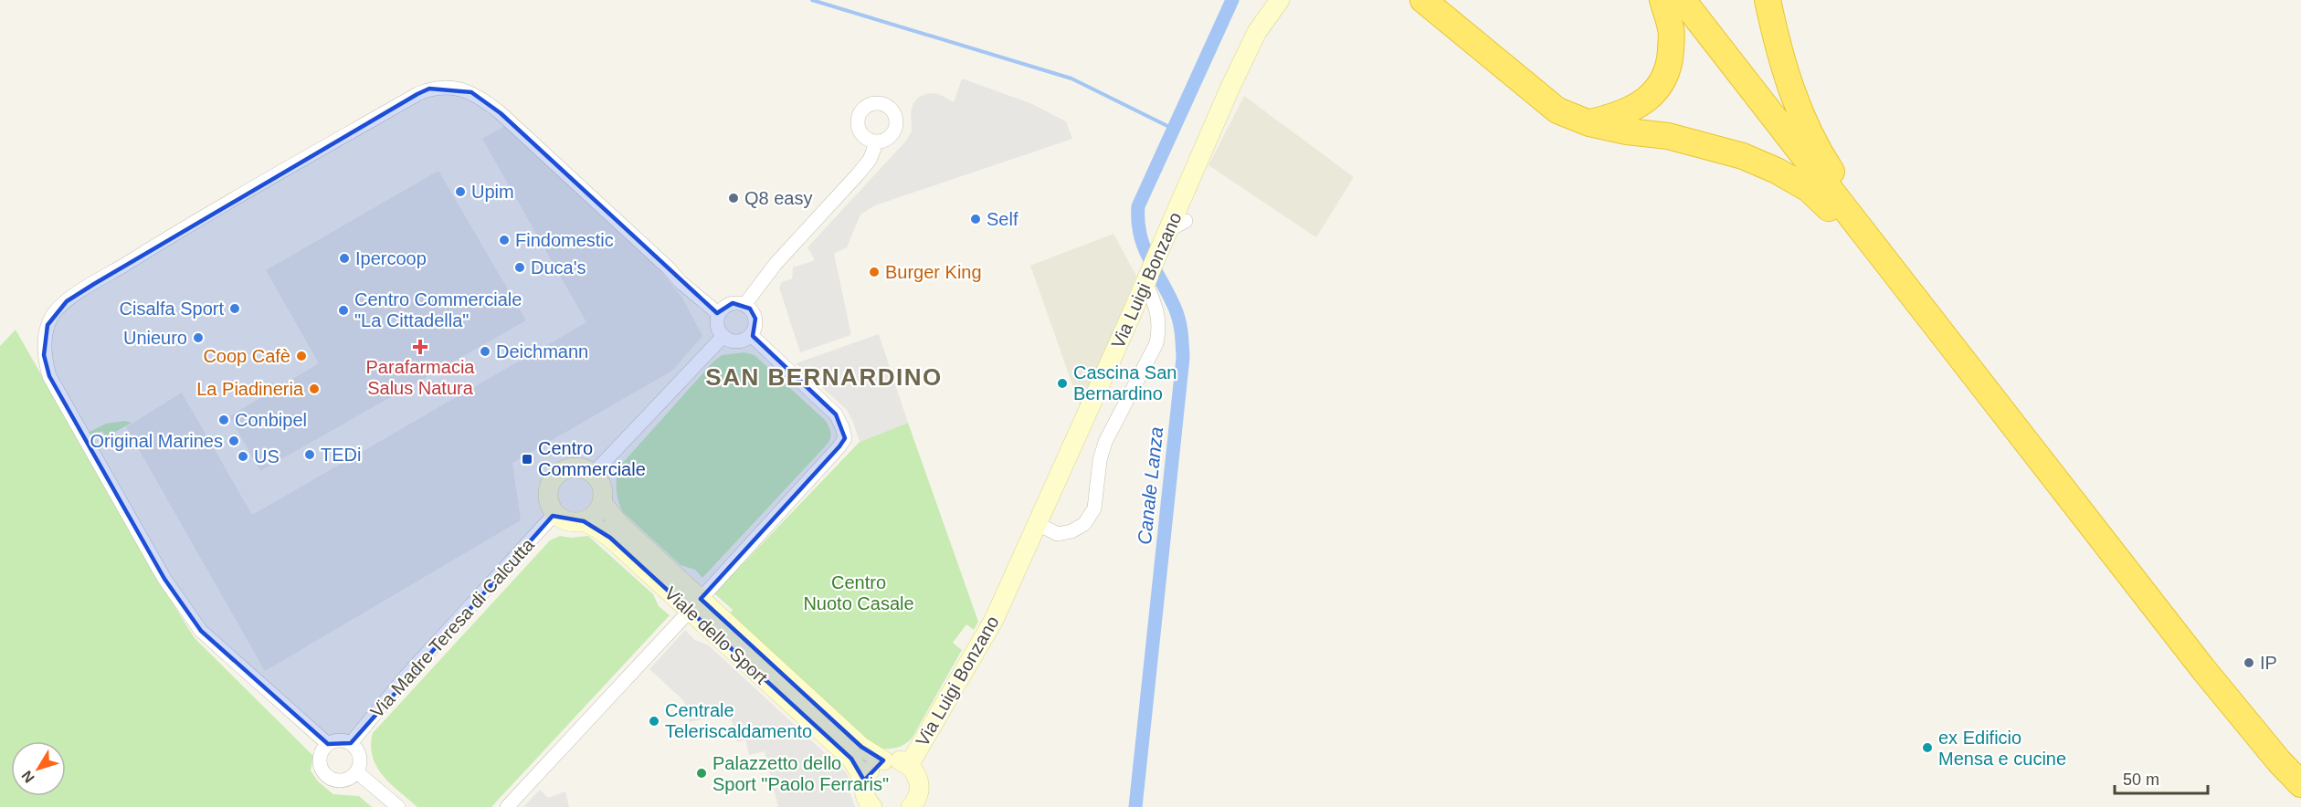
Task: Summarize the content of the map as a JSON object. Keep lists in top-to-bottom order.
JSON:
{
  "streets": {
    "street": ["Via Luigi Bonzano", "Via Madre Teresa di Calcutta", "Viale dello Sport"]
  },
  "crossings": [
    ["Via Madre Teresa di Calcutta", "Viale dello Sport"]
  ],
  "districts": ["SAN BERNARDINO"],
  "water": ["Canale Lanza"],
  "parks": ["Centro Nuoto Casale"],
  "places": {
    "other": [
      "Upim",
      "Q8 easy",
      "Self",
      "Findomestic",
      "Ipercoop",
      "Duca's",
      "Burger King",
      "Cisalfa Sport",
      "Centro Commerciale \"La Cittadella\"",
      "Unieuro",
      "Deichmann",
      "Coop Cafè",
      "Cascina San Bernardino",
      "La Piadineria",
      "Conbipel",
      "Original Marines",
      "TEDi",
      "US",
      "IP",
      "Centrale Teleriscaldamento",
      "ex Edificio Mensa e cucine",
      "Palazzetto dello Sport \"Paolo Ferraris\""
    ],
    "health": ["Parafarmacia Salus Natura"],
    "transit": ["Centro Commerciale"]
  },
  "scale_bar": "50 m",
  "north": "bottom left"
}
